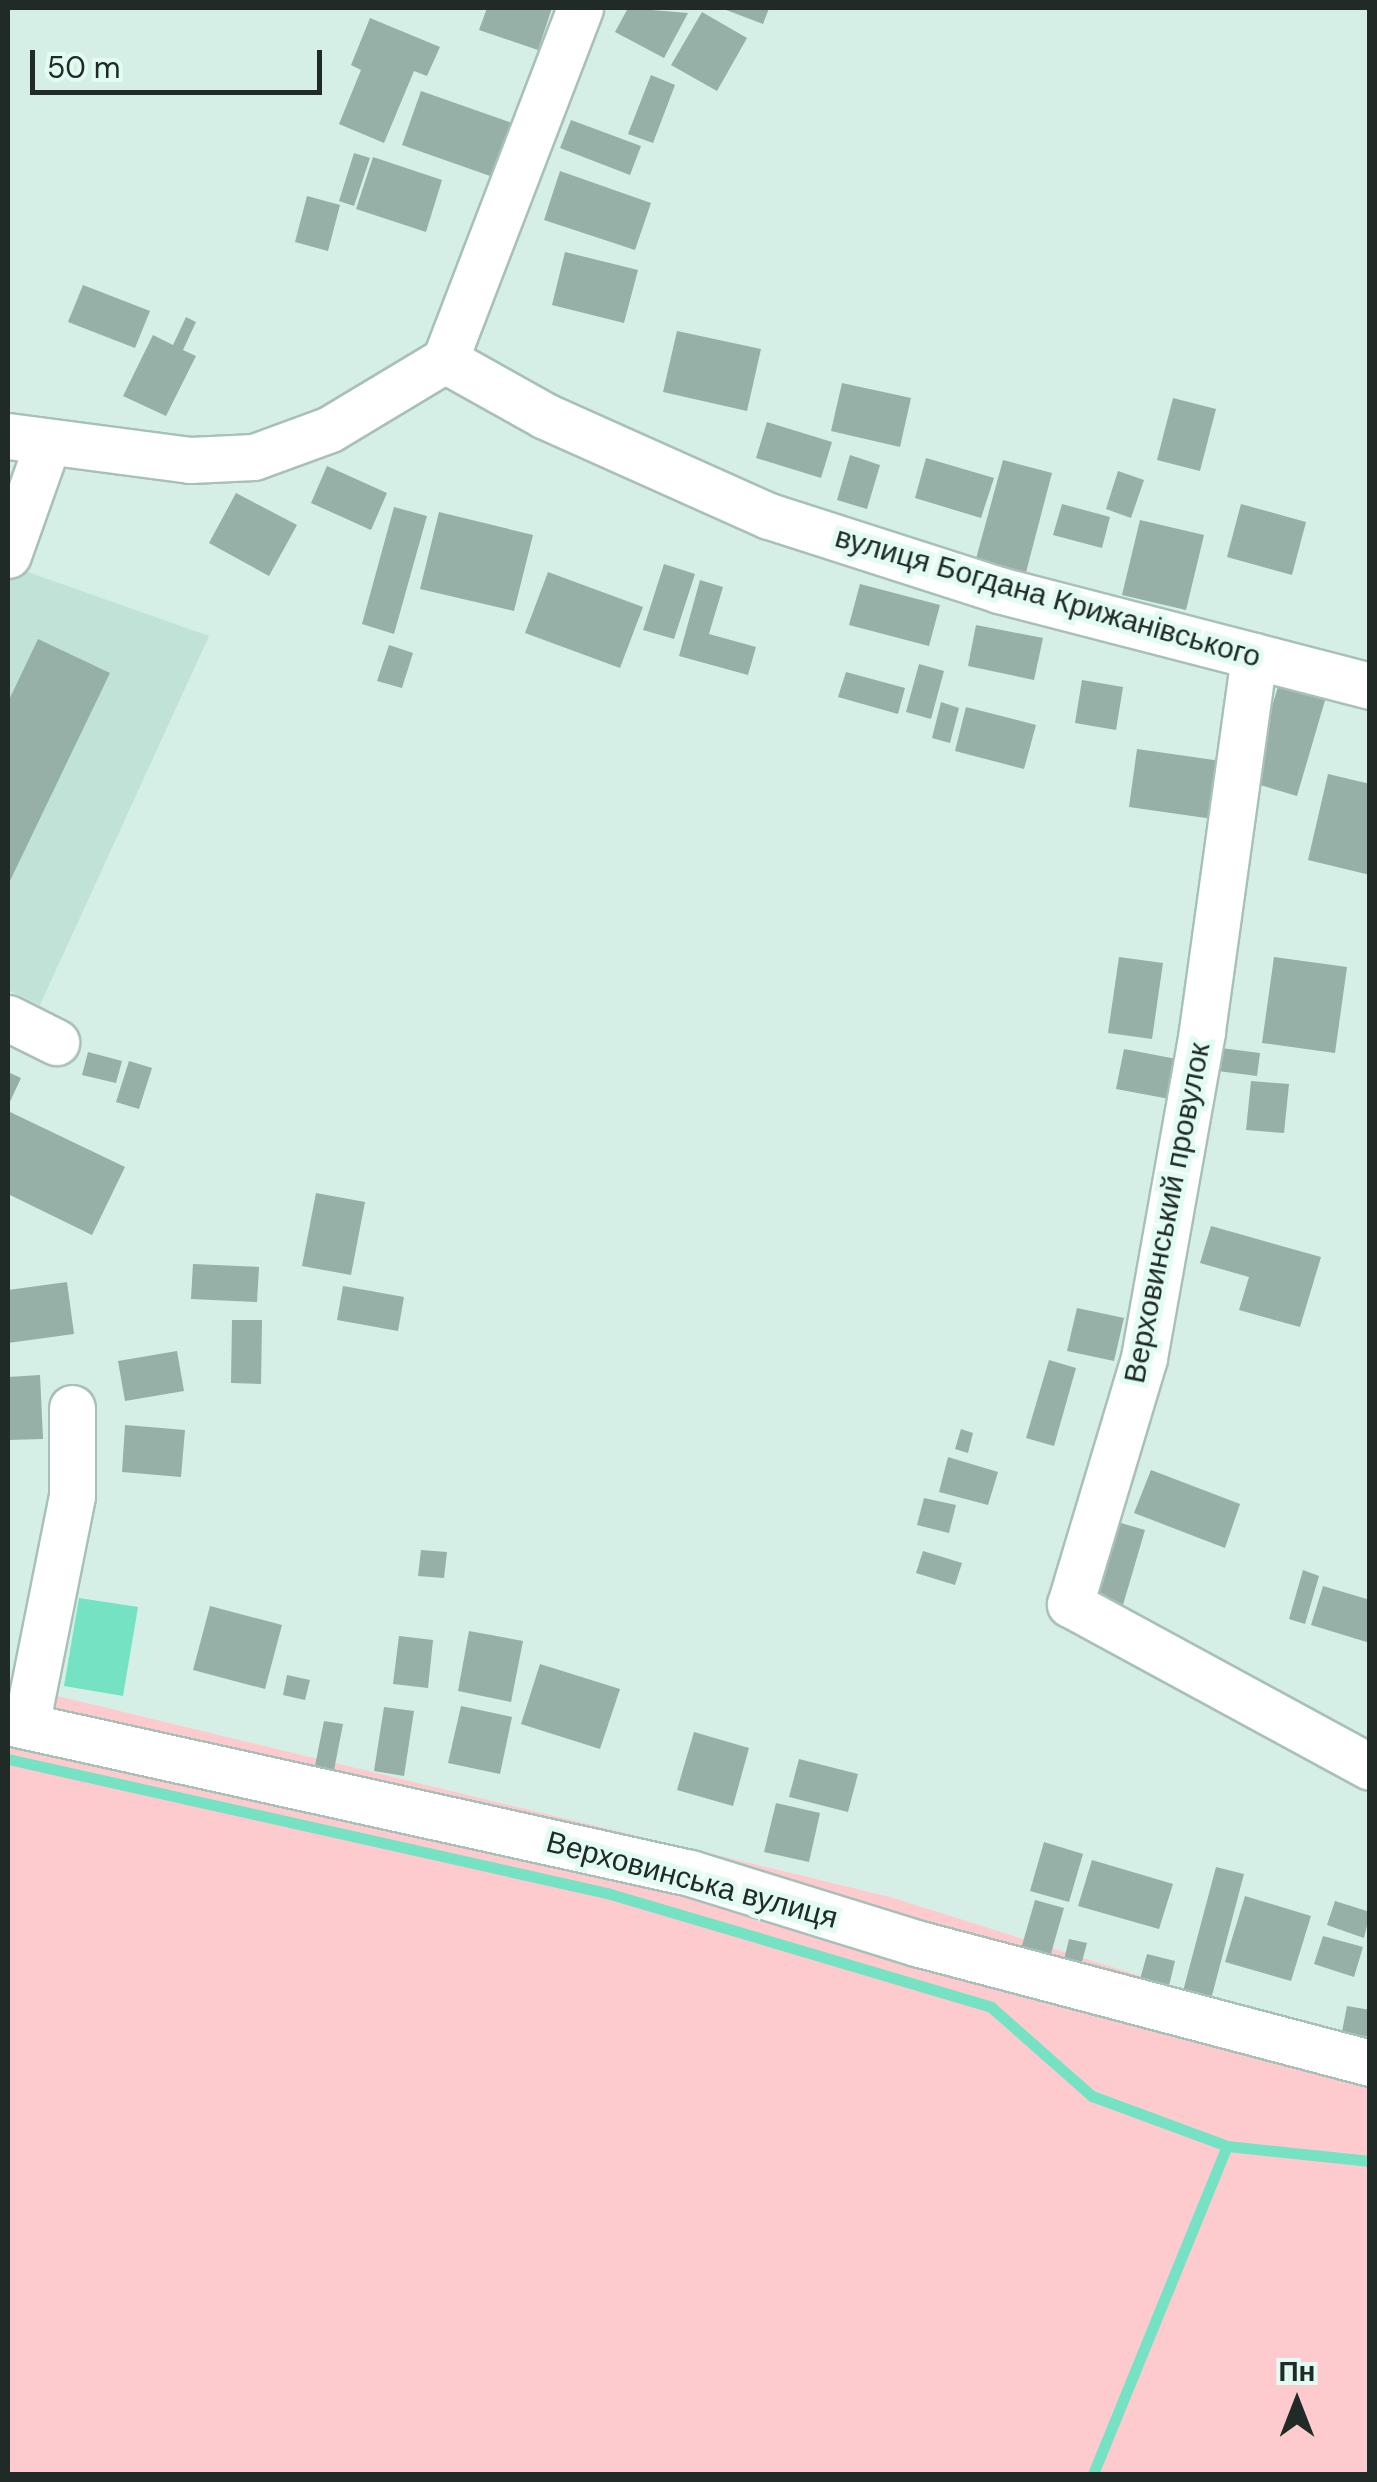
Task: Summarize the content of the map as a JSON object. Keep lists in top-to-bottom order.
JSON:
{
  "streets": {
    "street": ["вулиця Богдана Крижанівського", "Верховинський провулок", "Верховинська вулиця"]
  },
  "crossings": [
    ["вулиця Богдана Крижанівського", "Верховинський провулок"]
  ],
  "scale_bar": "50 m",
  "north": "top"
}
